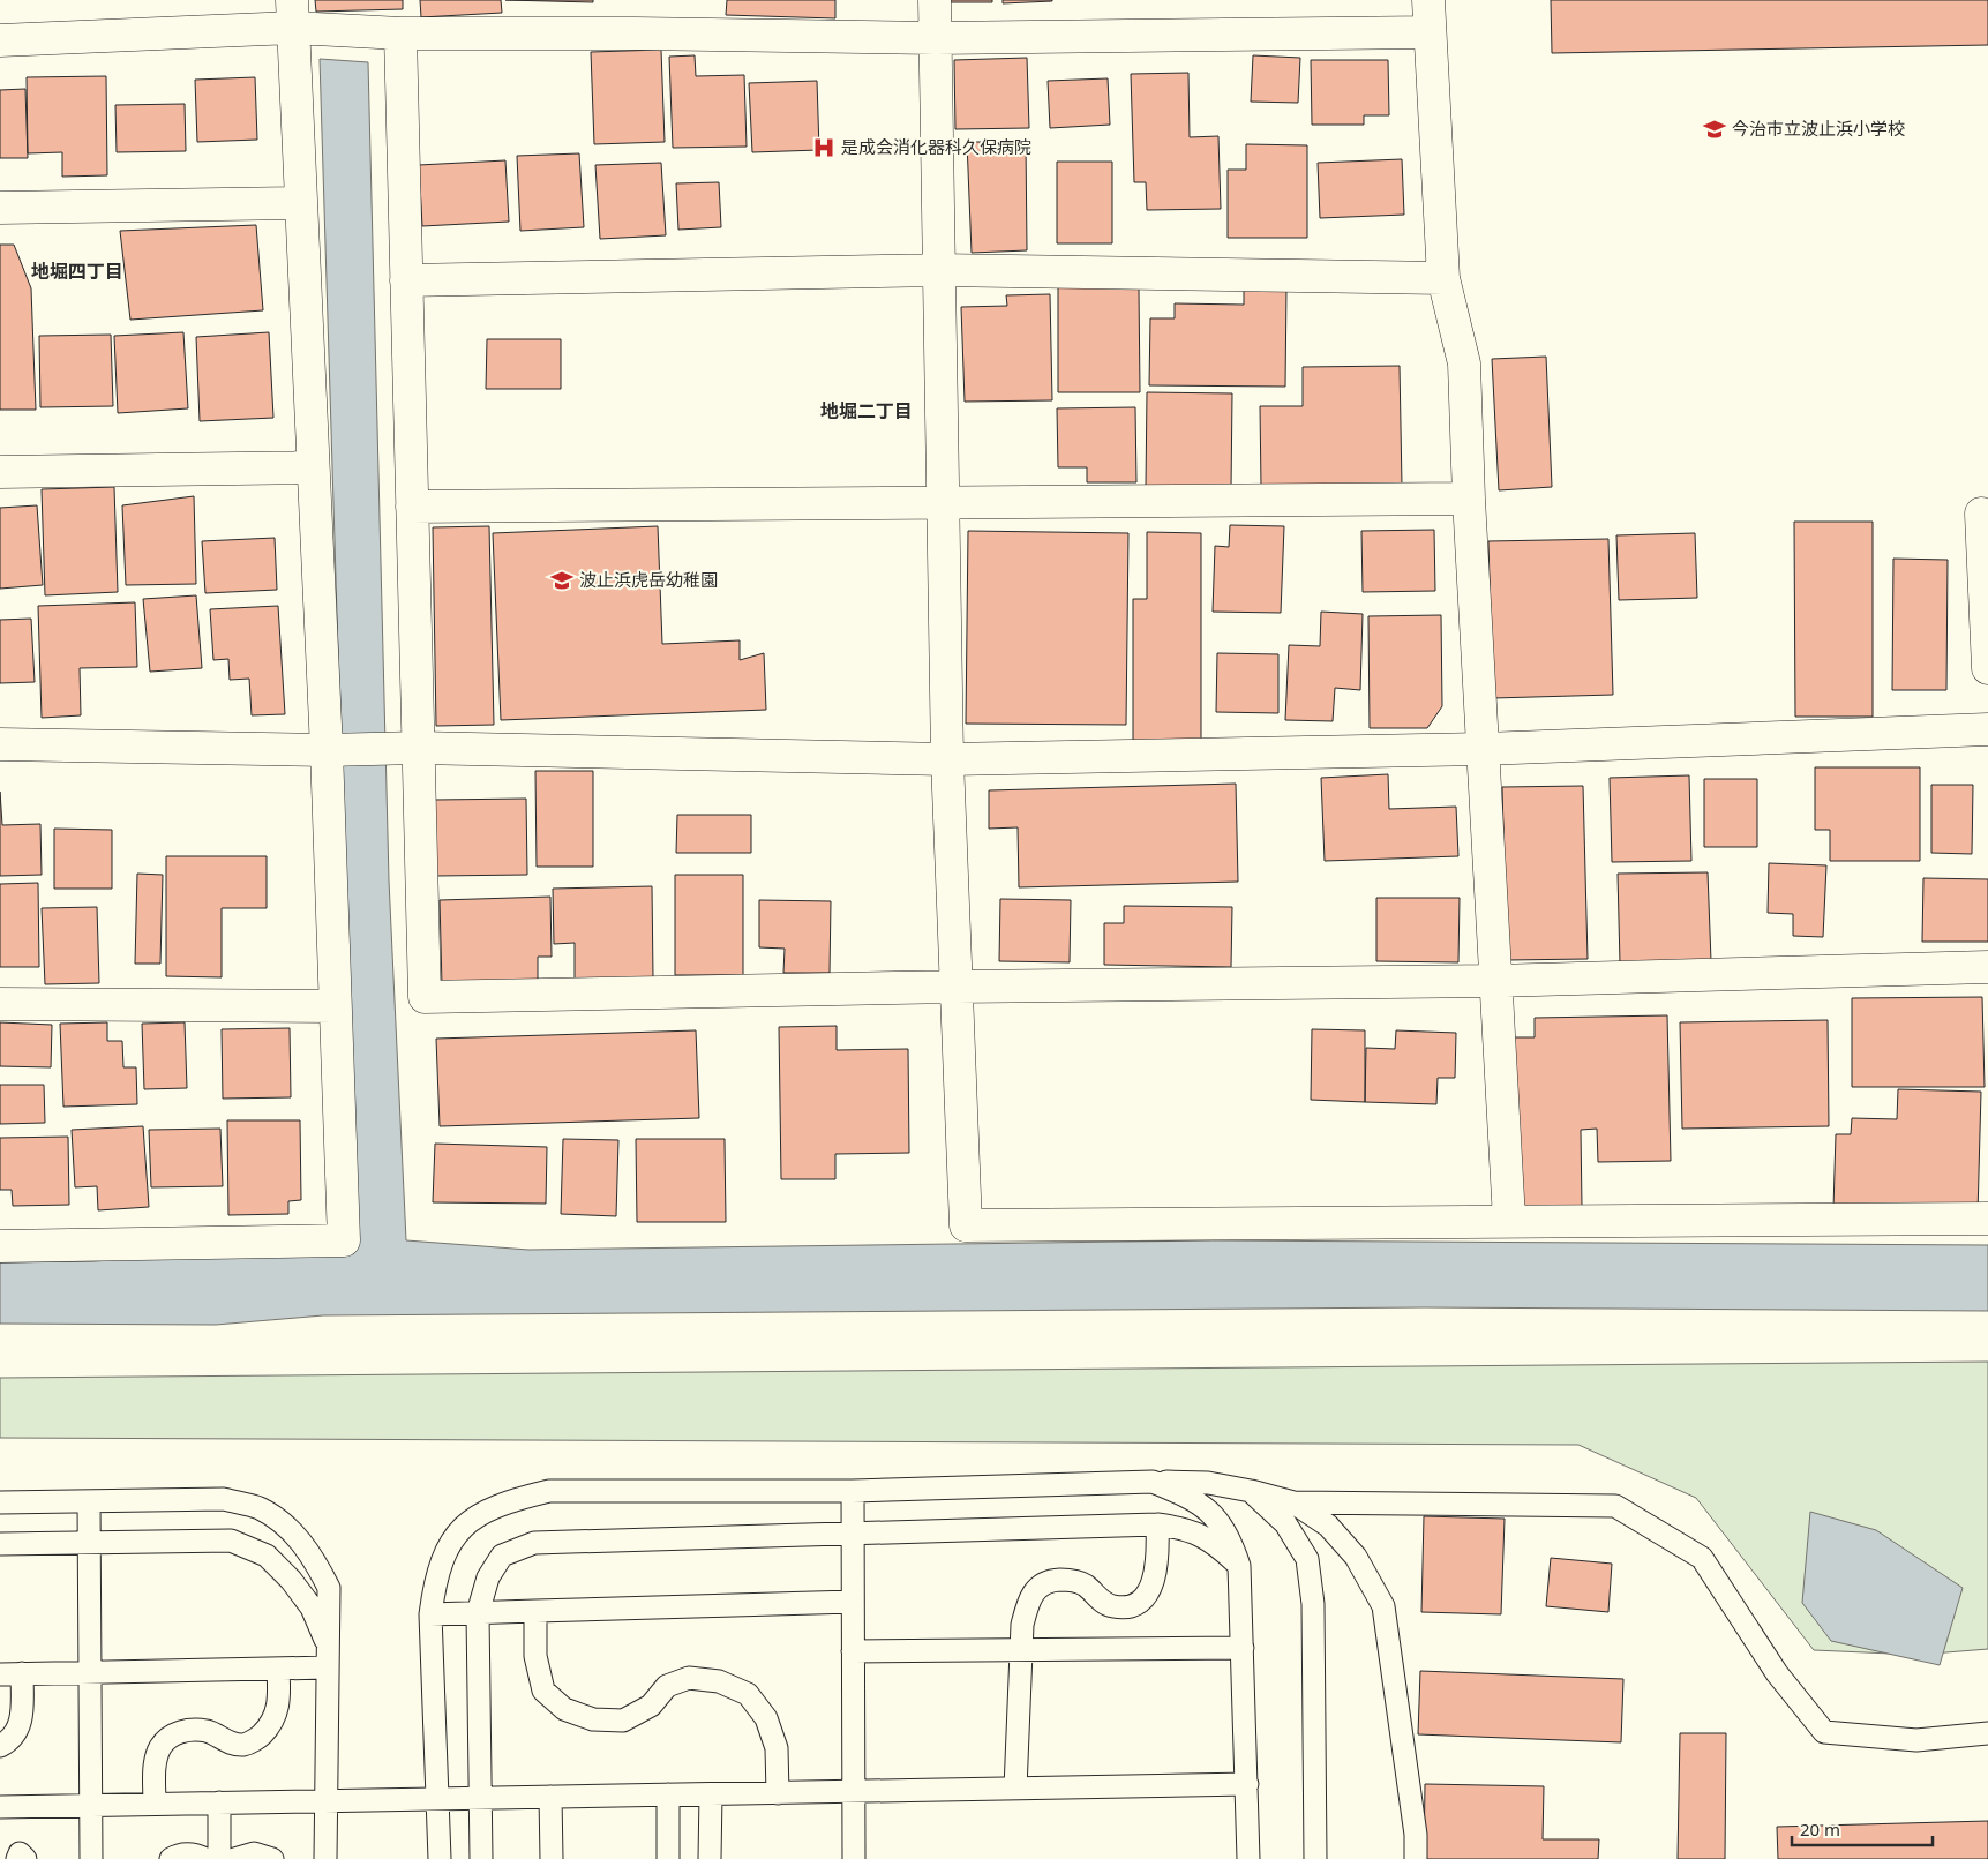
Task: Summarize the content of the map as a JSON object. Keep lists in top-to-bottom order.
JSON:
{
  "districts": ["地堀四丁目", "地堀二丁目"],
  "places": {
    "school or university": ["今治市立波止浜小学校", "波止浜虎岳幼稚園"],
    "hospital": ["是成会消化器科久保病院"]
  },
  "scale_bar": "20 m"
}
